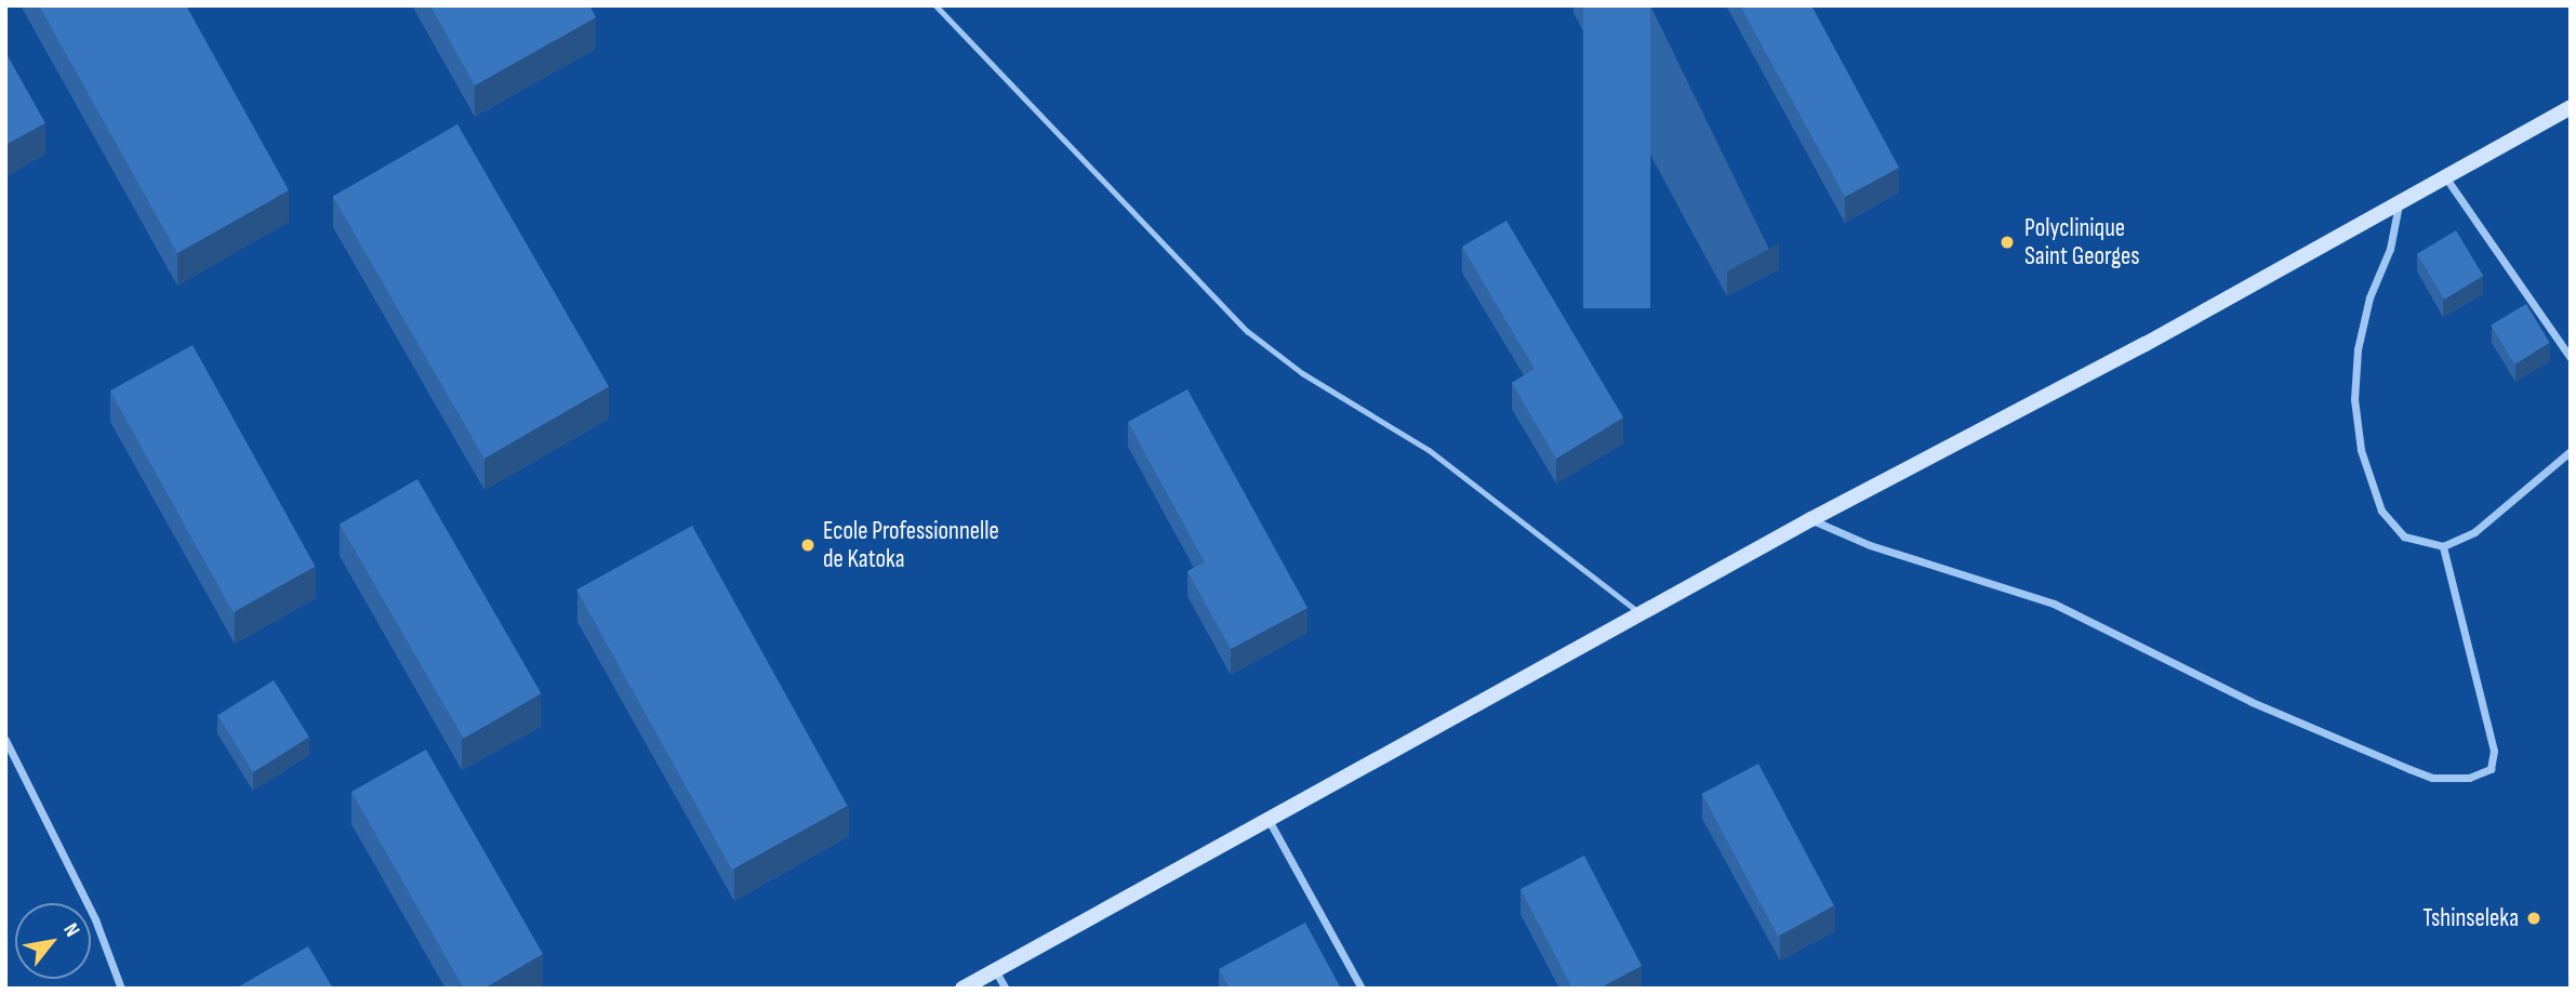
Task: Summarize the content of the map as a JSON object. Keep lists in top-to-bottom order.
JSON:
{
  "places": ["Polyclinique Saint Georges", "Ecole Professionnelle de Katoka", "Tshinseleka"],
  "north": "top right"
}
